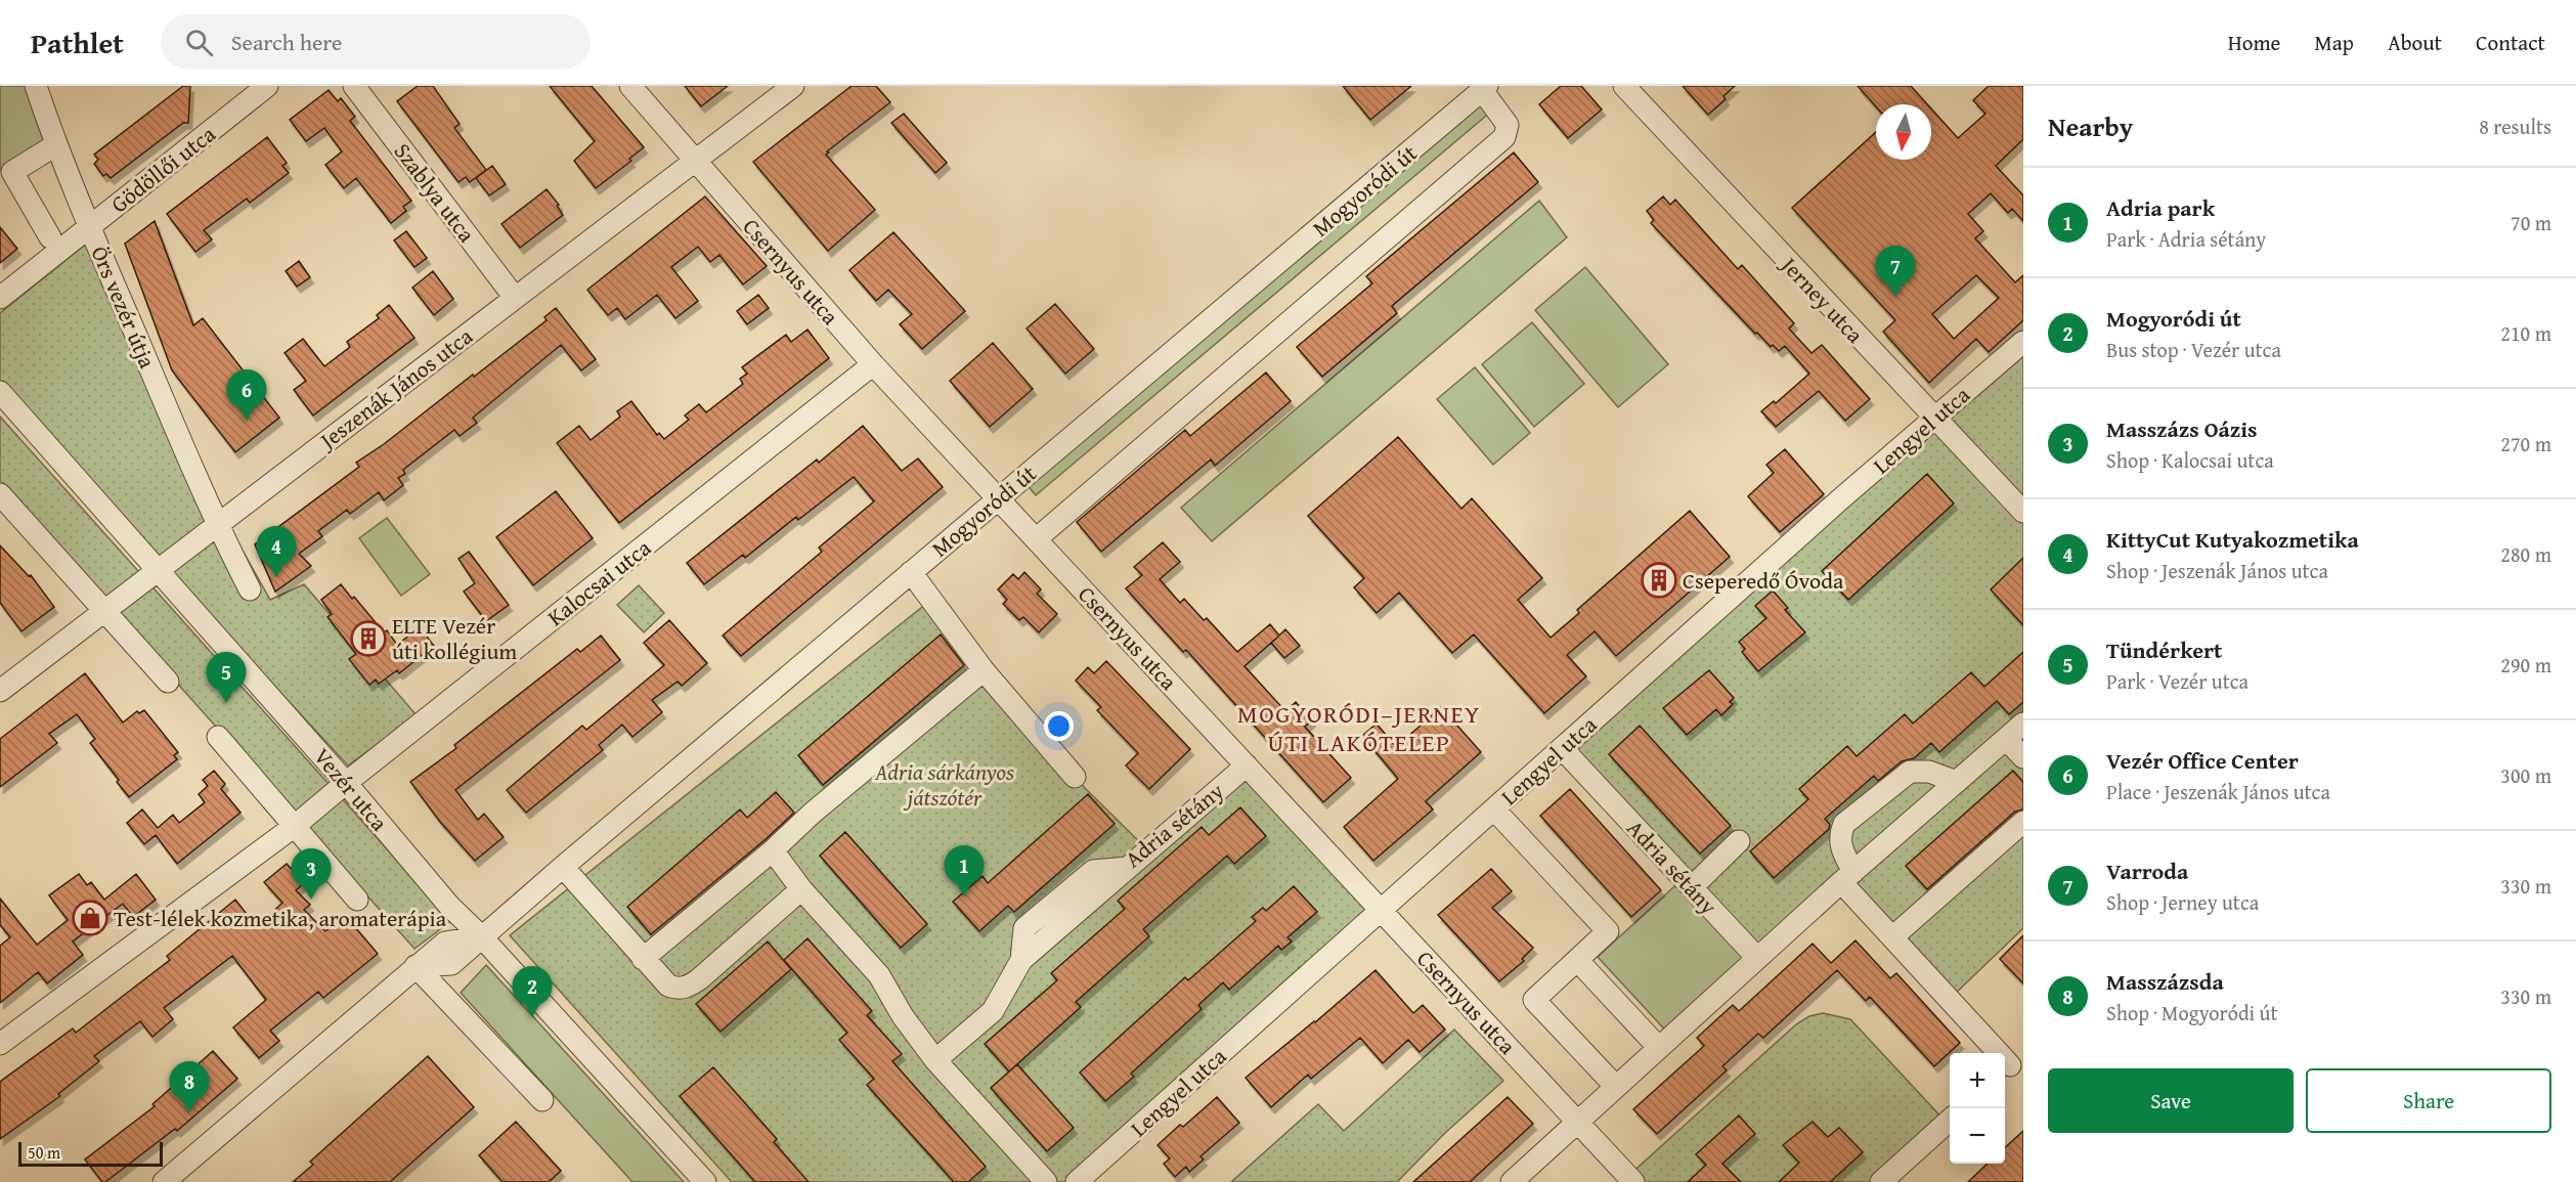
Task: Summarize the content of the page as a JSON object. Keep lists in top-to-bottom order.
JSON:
{
  "streets": {
    "street": [
      "Gödöllői utca",
      "Mogyoródi út",
      "Szablya utca",
      "Csernyus utca",
      "Jerney utca",
      "Örs vezér útja",
      "Jeszenák János utca",
      "Lengyel utca",
      "Kalocsai utca",
      "Vezér utca",
      "Adria sétány"
    ]
  },
  "crossings": [
    ["Gödöllői utca", "Örs vezér útja"],
    ["Mogyoródi út", "Csernyus utca"],
    ["Mogyoródi út", "Vezér utca"],
    ["Szablya utca", "Jeszenák János utca"],
    ["Csernyus utca", "Jeszenák János utca"],
    ["Csernyus utca", "Lengyel utca"],
    ["Csernyus utca", "Kalocsai utca"],
    ["Csernyus utca", "Adria sétány"],
    ["Jerney utca", "Lengyel utca"],
    ["Örs vezér útja", "Jeszenák János utca"],
    ["Jeszenák János utca", "Vezér utca"],
    ["Lengyel utca", "Adria sétány"],
    ["Kalocsai utca", "Vezér utca"]
  ],
  "districts": ["MOGYORÓDI–JERNEY ÚTI LAKÓTELEP"],
  "parks": ["Adria sárkányos játszótér"],
  "places": {
    "building": ["Cseperedő Óvoda", "ELTE Vezér úti kollégium"],
    "shop": ["Test-lélek kozmetika, aromaterápia"]
  },
  "scale_bar": "50 m",
  "north": "bottom",
  "page": {
    "header": "Pathlet",
    "search": "Search here",
    "nav": [
      "Home",
      "Map",
      "About",
      "Contact"
    ],
    "heading": ["Nearby", "8 results"],
    "list": [
      {
        "mark": "1",
        "name": "Adria park",
        "note": "Park · Adria sétány",
        "value": "70 m"
      },
      {
        "mark": "2",
        "name": "Mogyoródi út",
        "note": "Bus stop · Vezér utca",
        "value": "210 m"
      },
      {
        "mark": "3",
        "name": "Masszázs Oázis",
        "note": "Shop · Kalocsai utca",
        "value": "270 m"
      },
      {
        "mark": "4",
        "name": "KittyCut Kutyakozmetika",
        "note": "Shop · Jeszenák János utca",
        "value": "280 m"
      },
      {
        "mark": "5",
        "name": "Tündérkert",
        "note": "Park · Vezér utca",
        "value": "290 m"
      },
      {
        "mark": "6",
        "name": "Vezér Office Center",
        "note": "Place · Jeszenák János utca",
        "value": "300 m"
      },
      {
        "mark": "7",
        "name": "Varroda",
        "note": "Shop · Jerney utca",
        "value": "330 m"
      },
      {
        "mark": "8",
        "name": "Masszázsda",
        "note": "Shop · Mogyoródi út",
        "value": "330 m"
      }
    ],
    "pins": [
      "7",
      "6",
      "4",
      "5",
      "1",
      "3",
      "2",
      "8"
    ],
    "buttons": ["Save", "Share"],
    "map_buttons": ["+", "−"],
    "scale": "50 m"
  }
}
